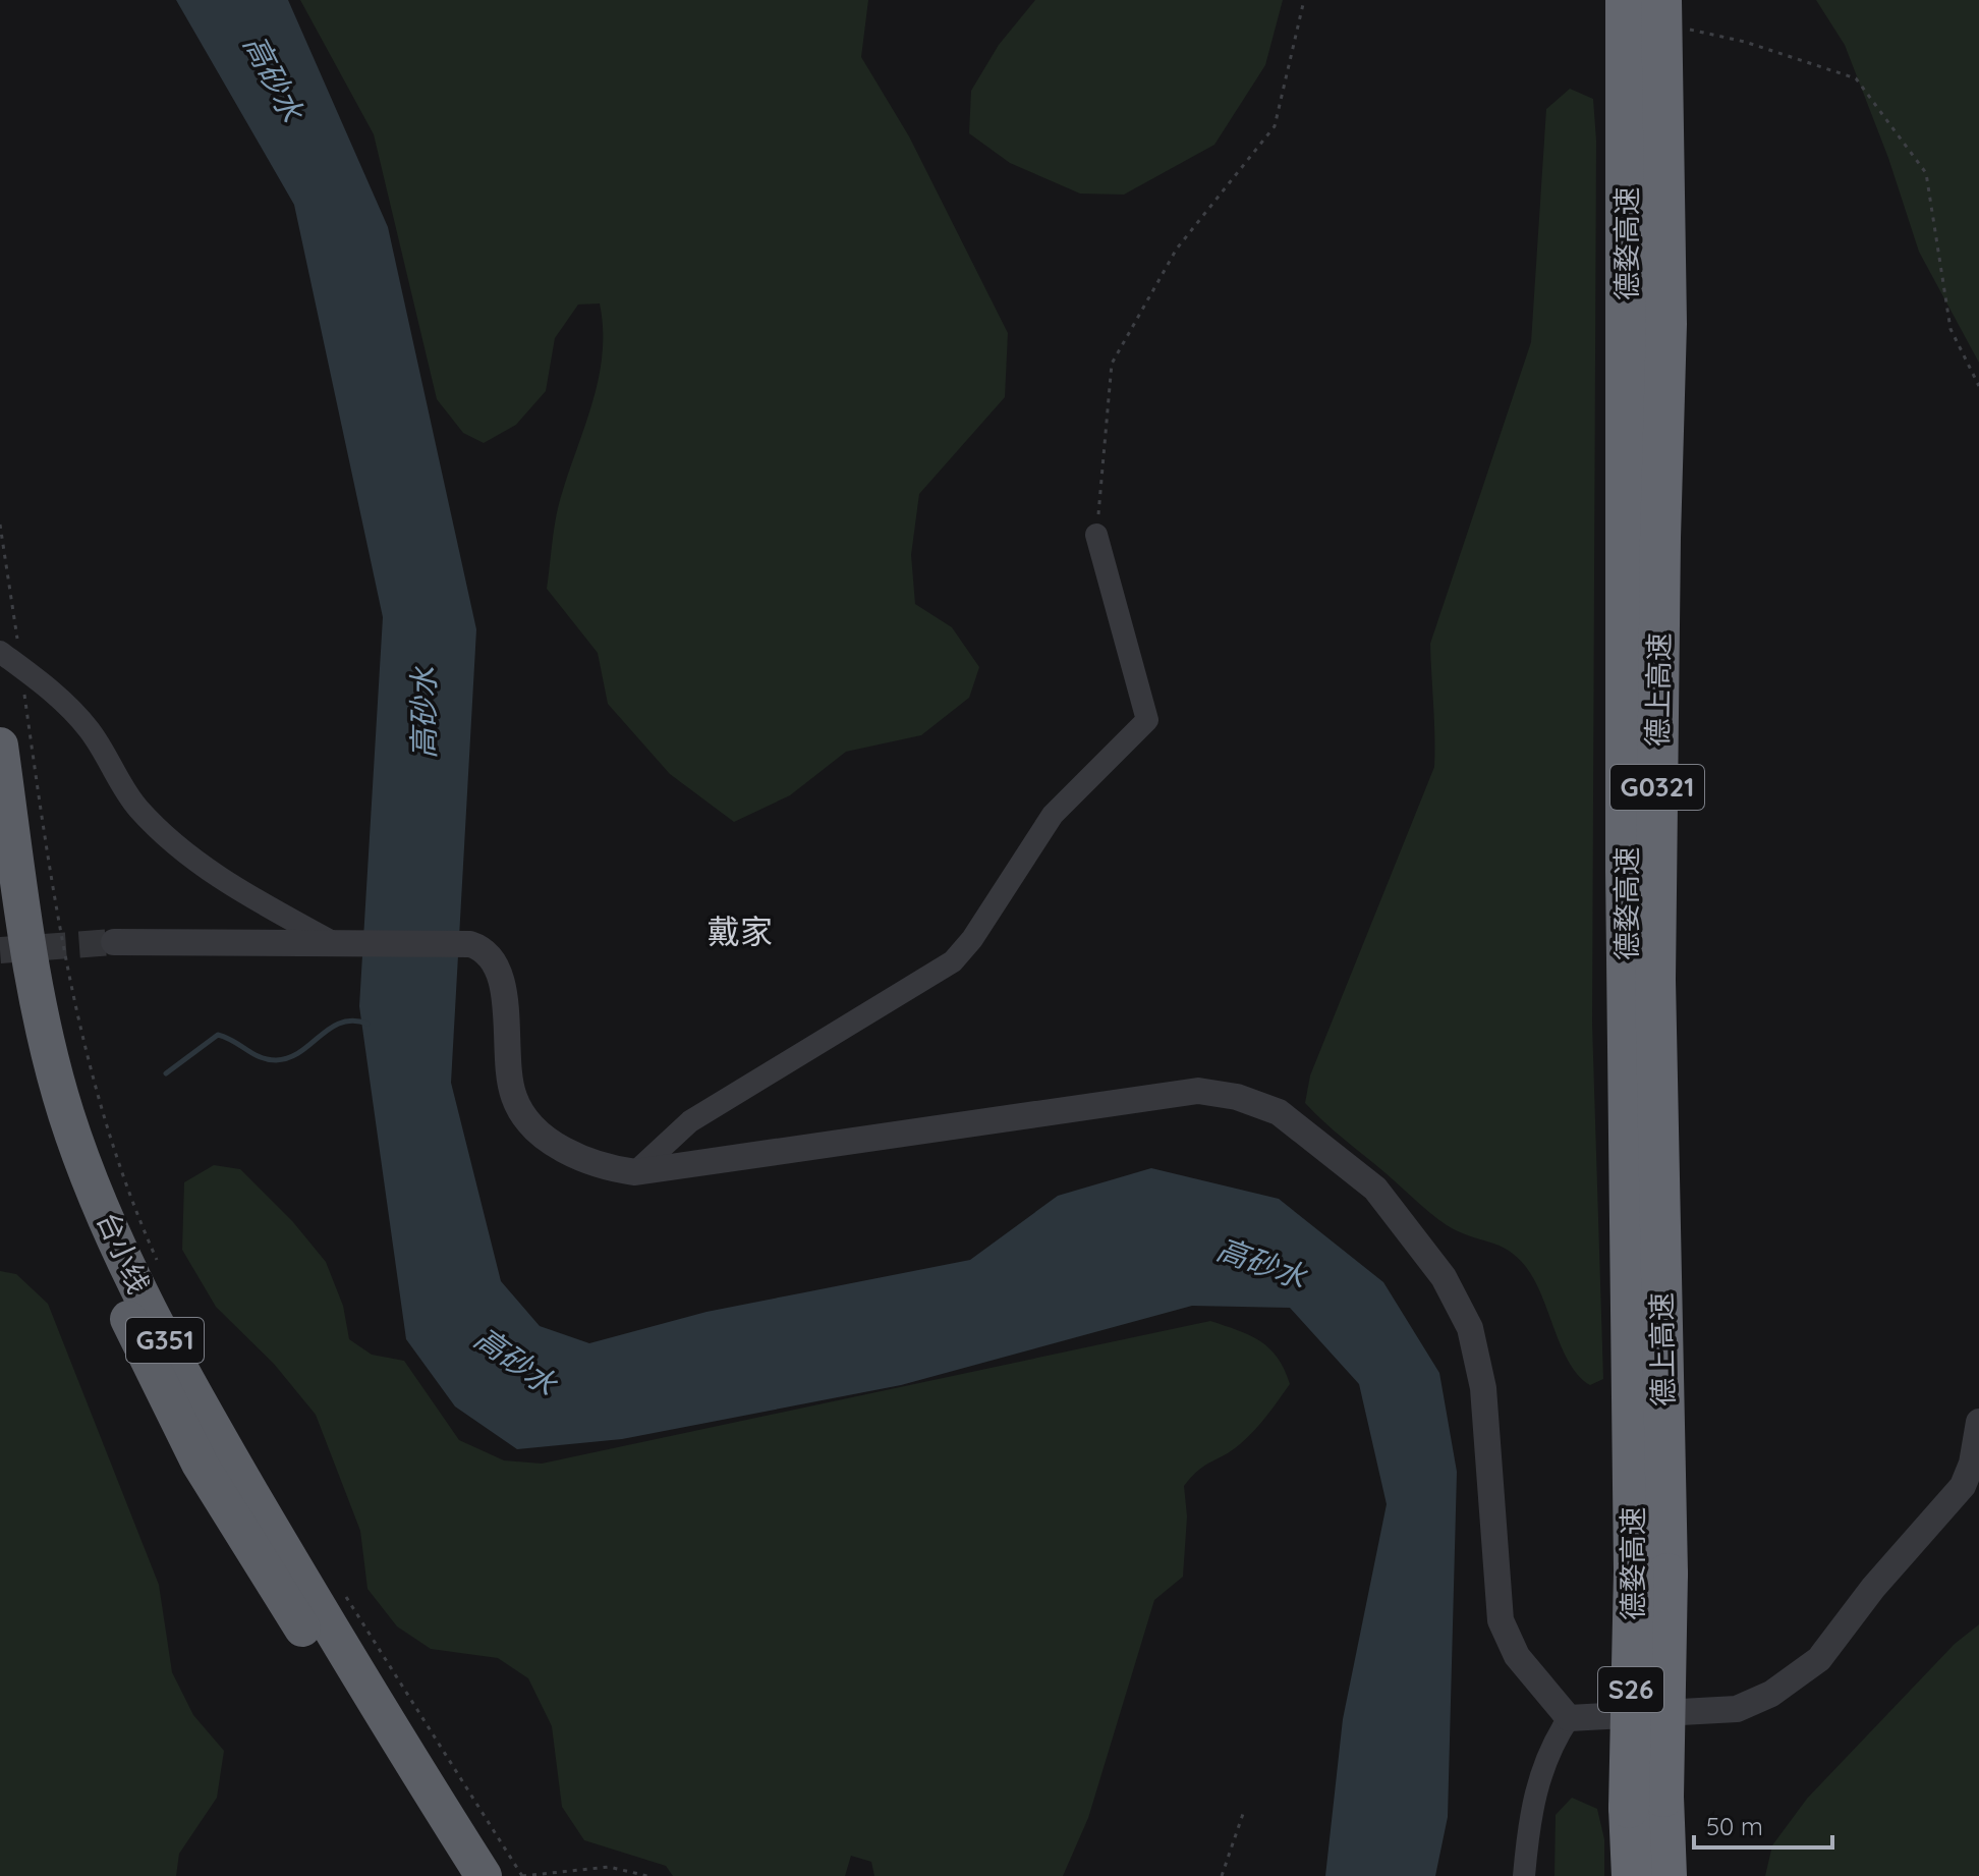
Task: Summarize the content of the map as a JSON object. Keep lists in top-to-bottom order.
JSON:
{
  "streets": {
    "highway": [
      "德婺高速",
      "德上高速",
      "G0321",
      "台小线",
      "G351",
      "S26"
    ]
  },
  "crossings": [
    ["德婺高速", "德上高速"]
  ],
  "districts": ["戴家"],
  "water": ["高砂水"],
  "scale_bar": "50 m"
}
